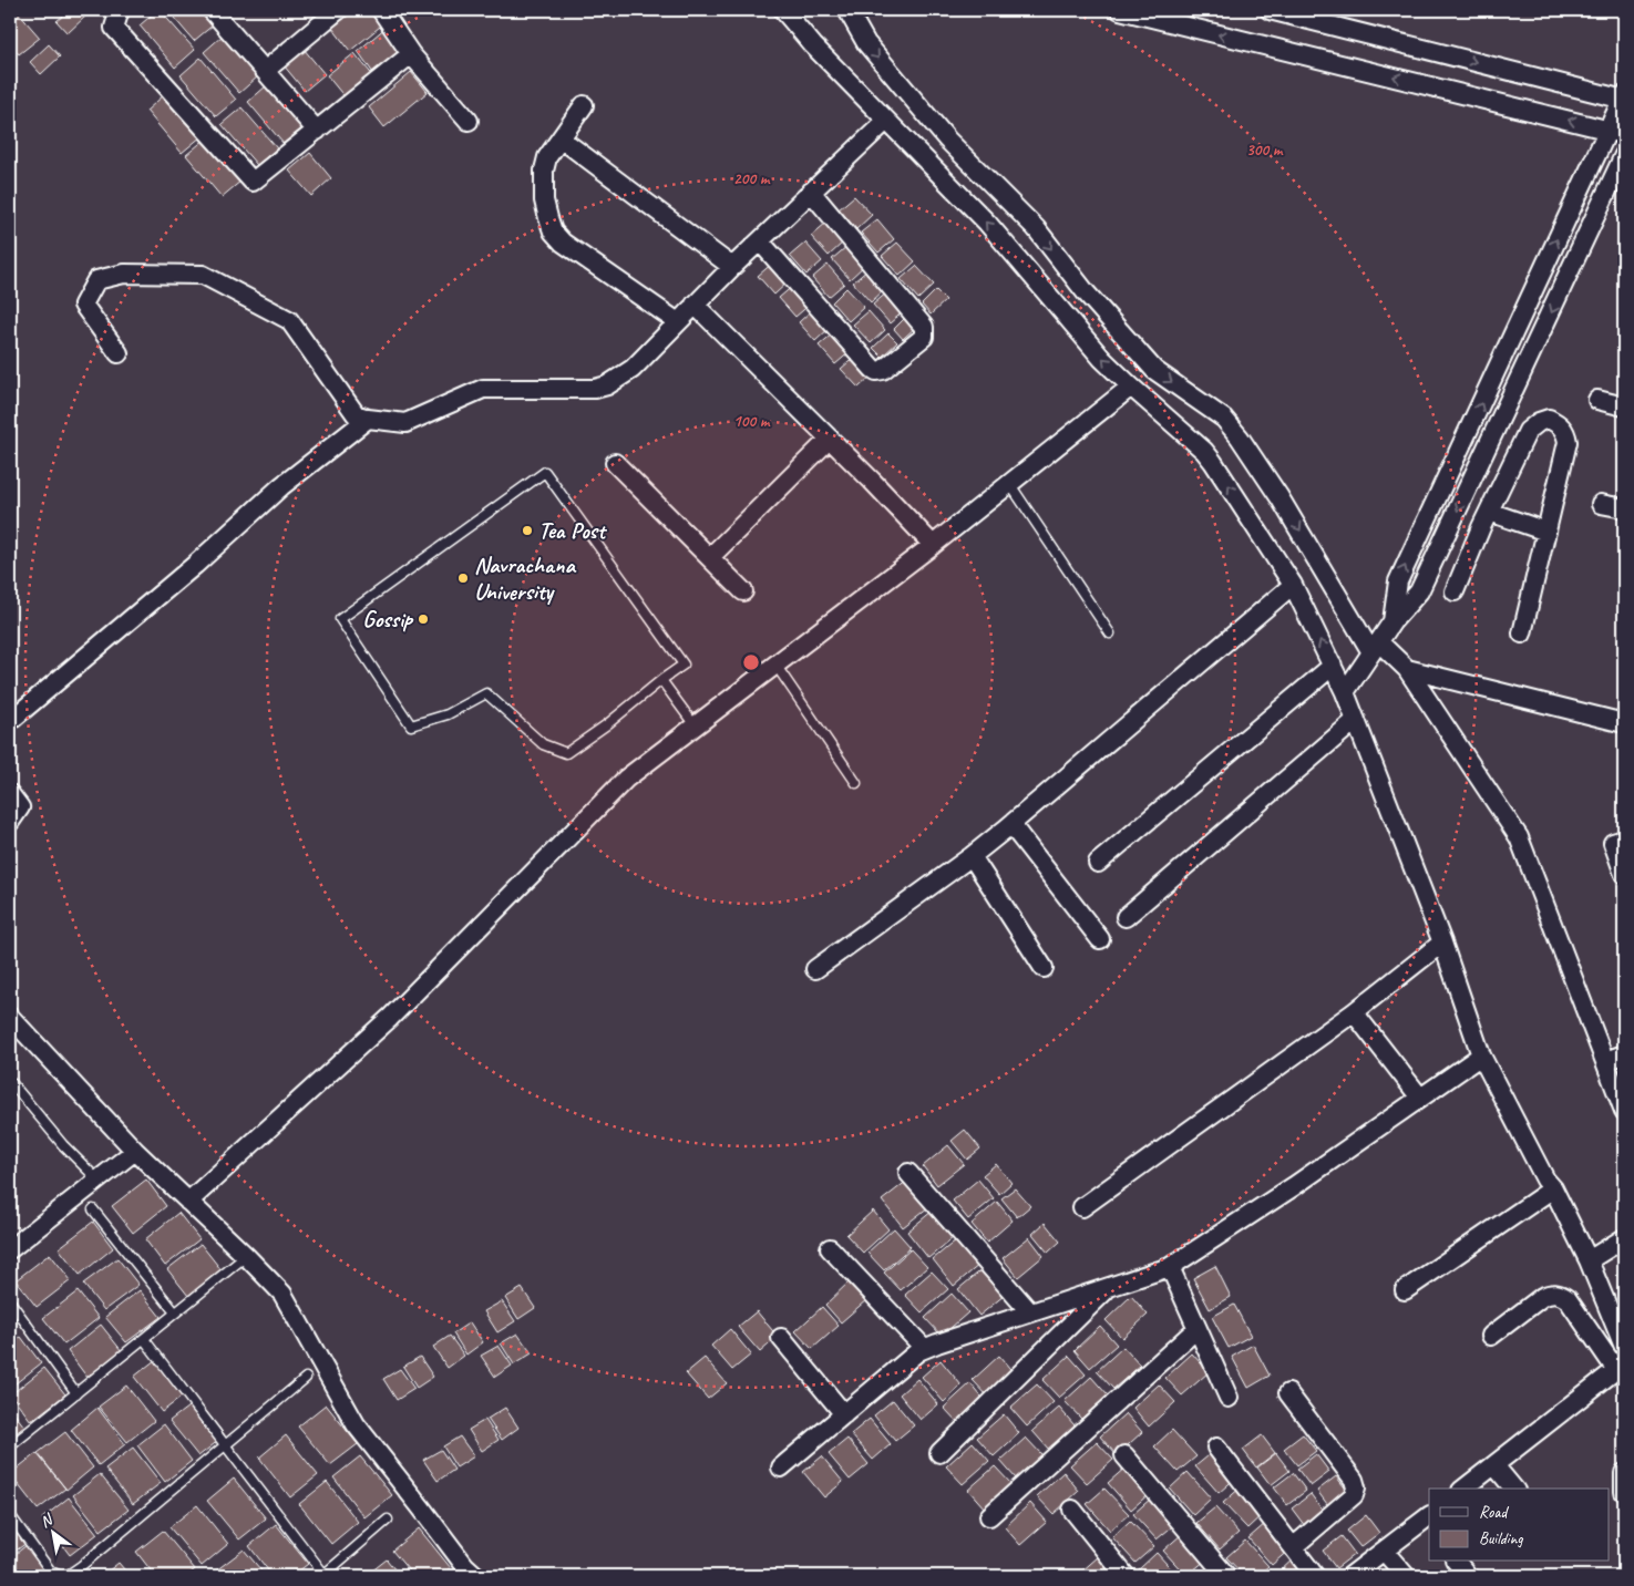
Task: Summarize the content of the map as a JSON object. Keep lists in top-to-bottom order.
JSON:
{
  "places": ["Tea Post", "Navrachana University", "Gossip"],
  "legend": ["Road", "Building"],
  "north": "top left",
  "rings": ["300 m", "200 m", "100 m"]
}
